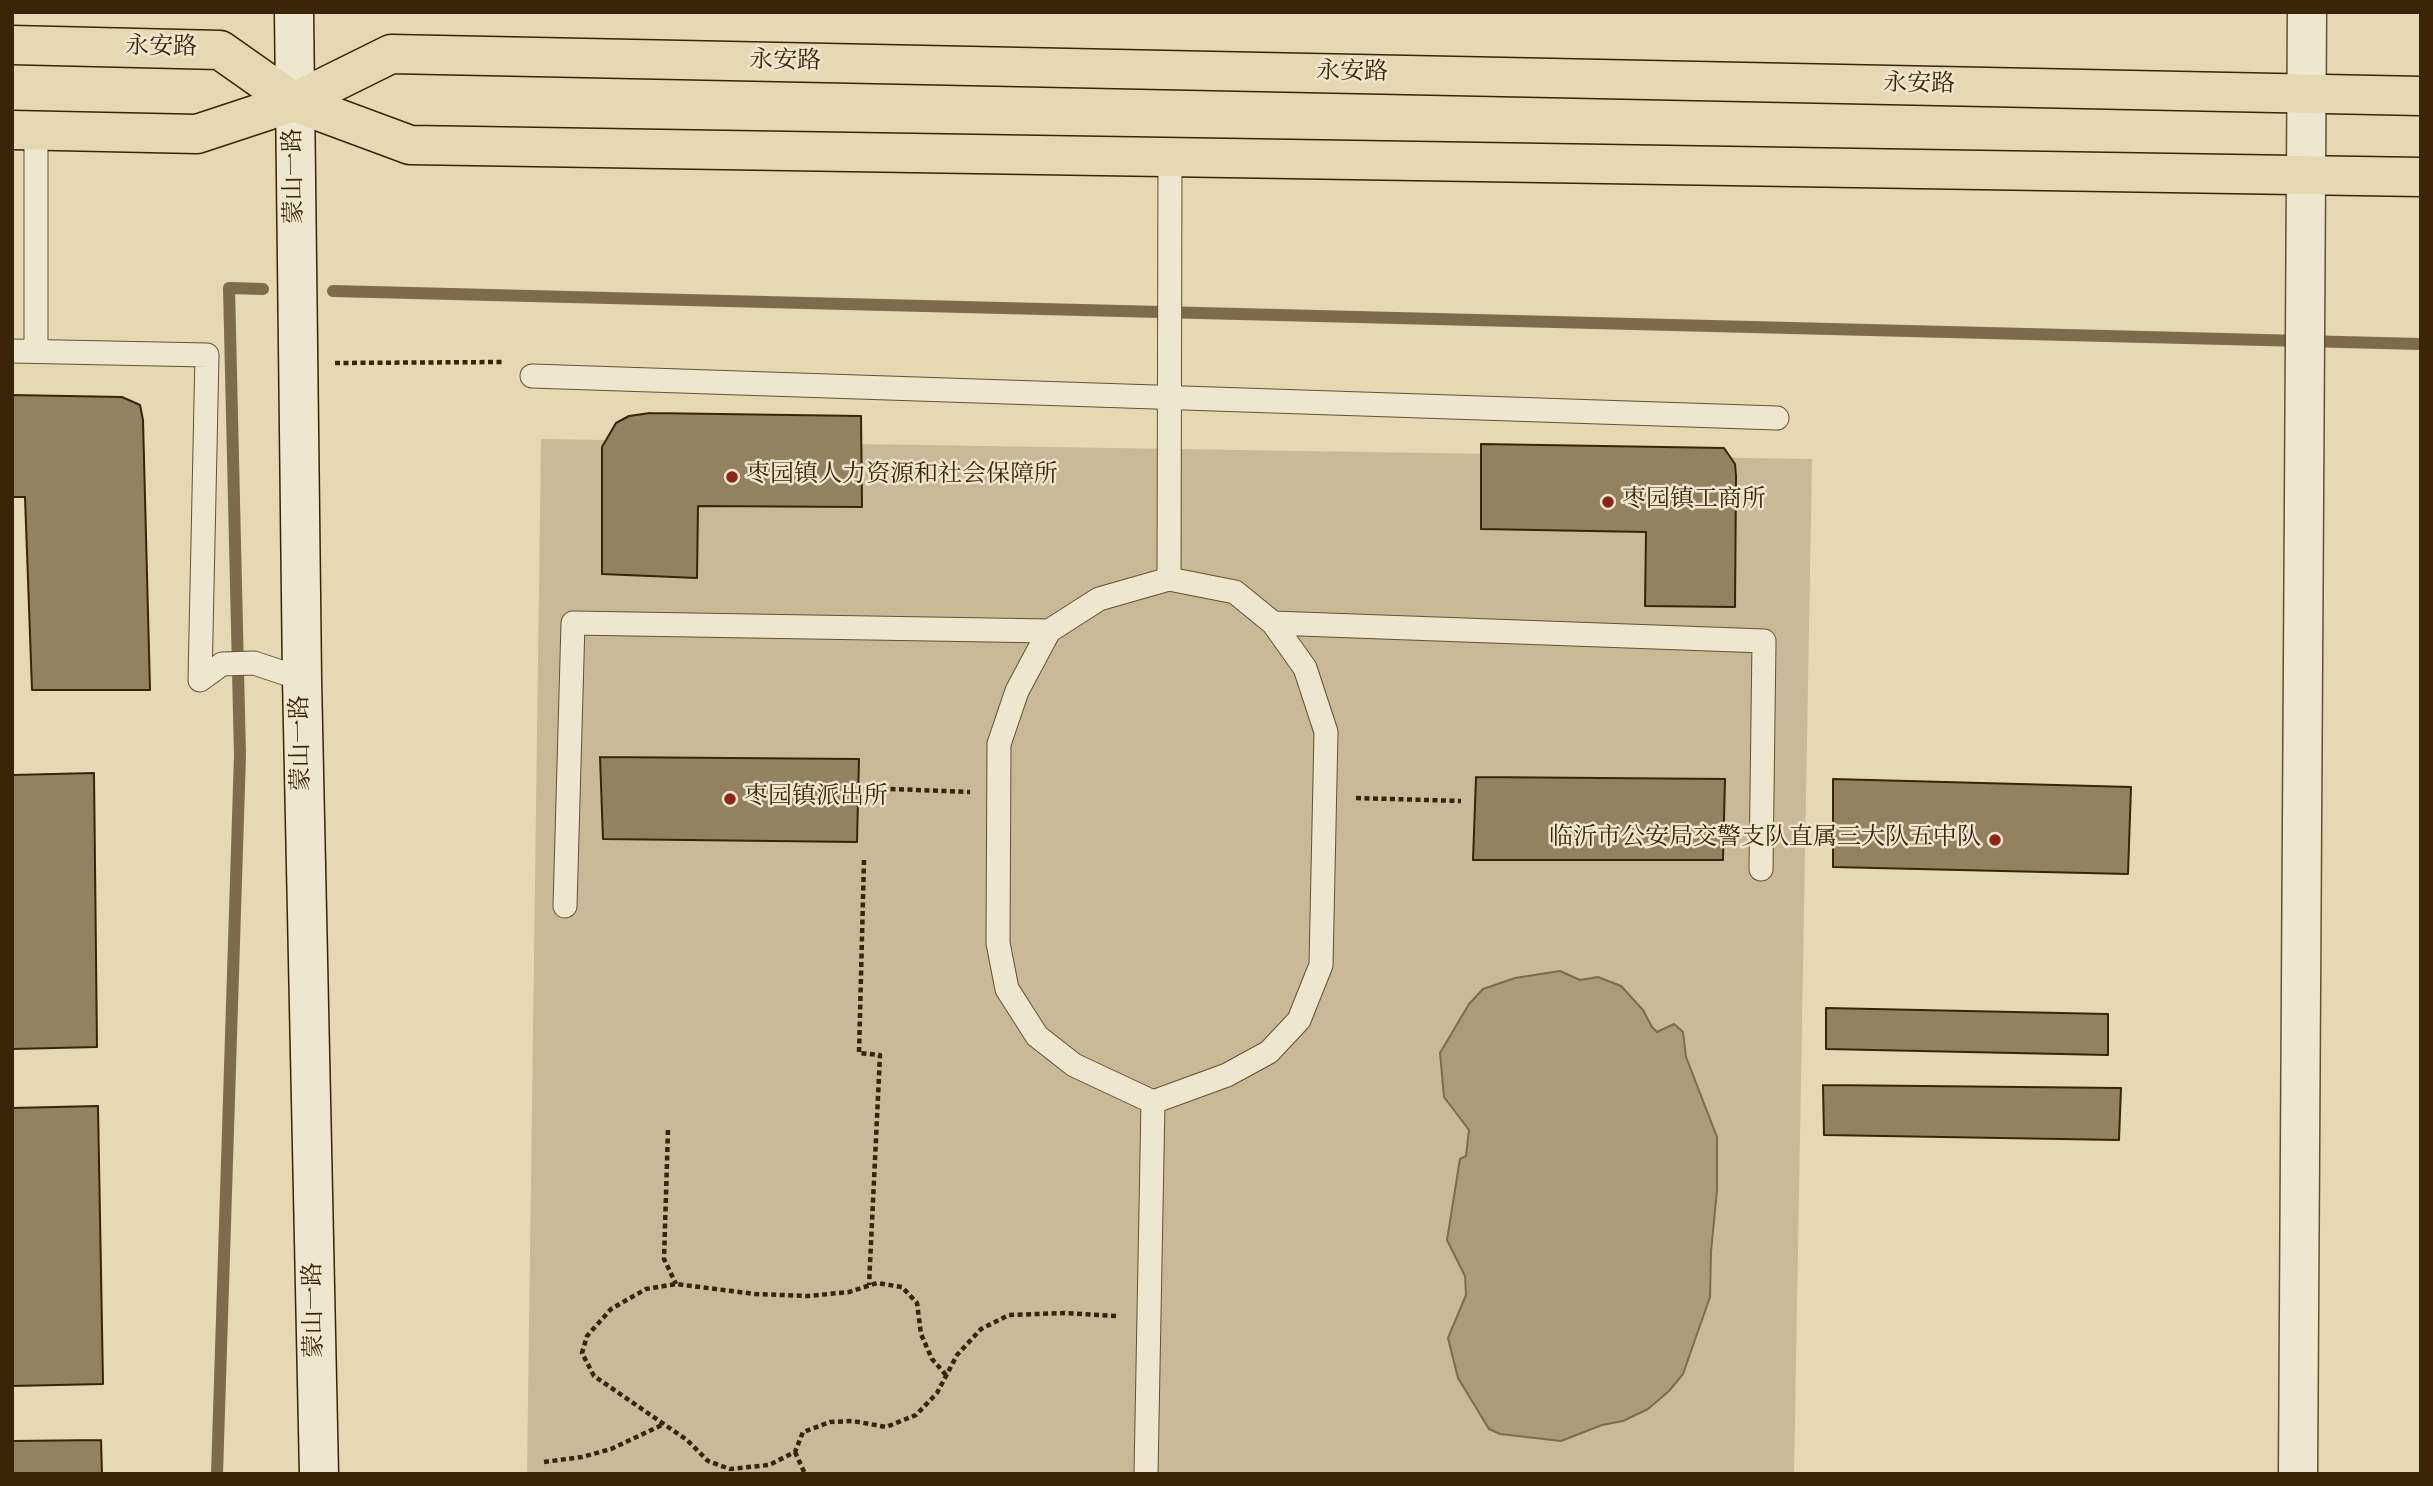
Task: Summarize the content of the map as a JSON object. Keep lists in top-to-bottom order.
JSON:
{
  "streets": {
    "main road": ["永安路", "蒙山一路"]
  },
  "crossings": [
    ["永安路", "蒙山一路"]
  ],
  "places": [
    "枣园镇人力资源和社会保障所",
    "枣园镇工商所",
    "枣园镇派出所",
    "临沂市公安局交警支队直属三大队五中队"
  ]
}
